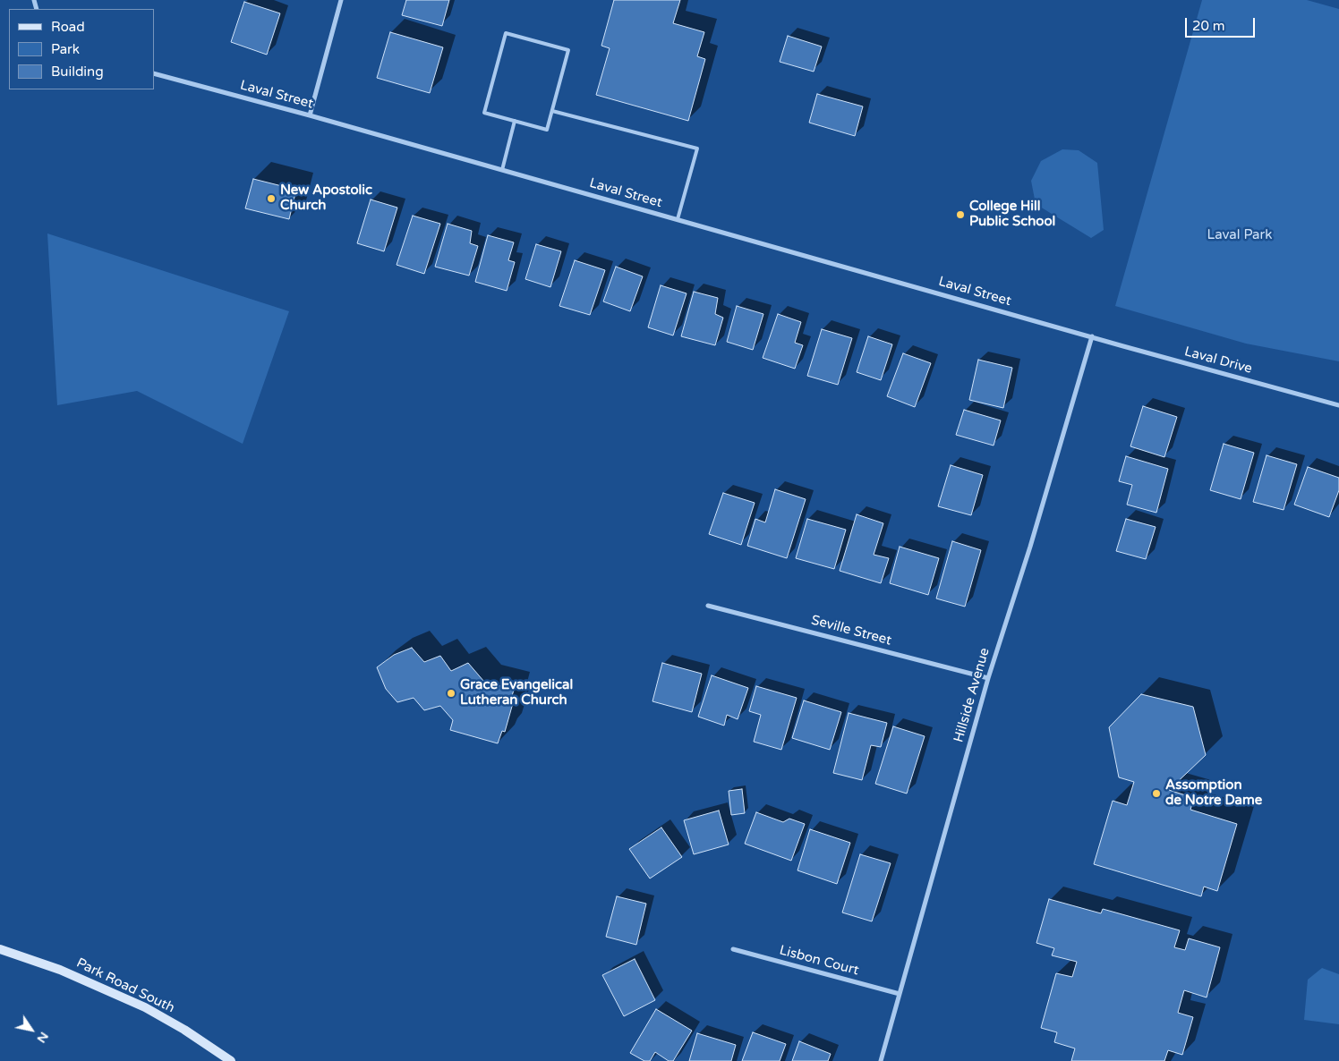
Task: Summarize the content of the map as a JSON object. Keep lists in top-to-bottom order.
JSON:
{
  "streets": {
    "main road": ["Park Road South"],
    "street": [
      "Laval Street",
      "Laval Drive",
      "Seville Street",
      "Hillside Avenue",
      "Lisbon Court"
    ]
  },
  "crossings": [
    ["Laval Street", "Laval Drive"],
    ["Laval Street", "Hillside Avenue"],
    ["Laval Drive", "Hillside Avenue"],
    ["Seville Street", "Hillside Avenue"],
    ["Hillside Avenue", "Lisbon Court"]
  ],
  "parks": ["Laval Park"],
  "places": [
    "New Apostolic Church",
    "College Hill Public School",
    "Grace Evangelical Lutheran Church",
    "Assomption de Notre Dame"
  ],
  "legend": ["Road", "Park", "Building"],
  "scale_bar": "20 m",
  "north": "bottom right"
}
